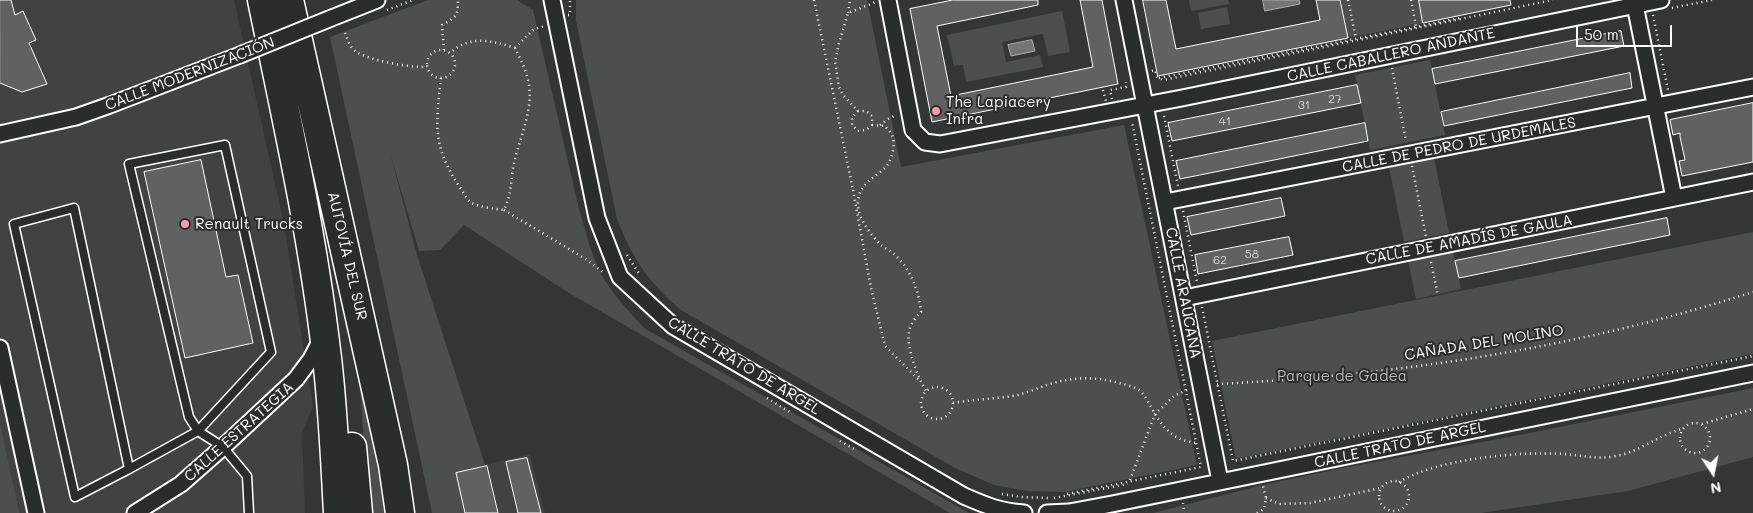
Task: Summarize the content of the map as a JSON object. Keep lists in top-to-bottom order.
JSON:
{
  "streets": {
    "highway": ["AUTOVÍA DEL SUR"],
    "street": [
      "CALLE CABALLERO ANDANTE",
      "CALLE MODERNIZACIÓN",
      "CALLE DE PEDRO DE URDEMALES",
      "CALLE DE AMADÍS DE GAULA",
      "CALLE ARAUCANA",
      "CALLE TRATO DE ARGEL",
      "CALLE ESTRATEGIA"
    ],
    "path": ["CAÑADA DEL MOLINO"]
  },
  "crossings": [
    ["CALLE CABALLERO ANDANTE", "CALLE ARAUCANA"],
    ["CALLE DE PEDRO DE URDEMALES", "CALLE ARAUCANA"],
    ["CALLE DE AMADÍS DE GAULA", "CALLE ARAUCANA"],
    ["AUTOVÍA DEL SUR", "CALLE ESTRATEGIA"],
    ["CALLE ARAUCANA", "CAÑADA DEL MOLINO"],
    ["CALLE ARAUCANA", "CALLE TRATO DE ARGEL"],
    ["CAÑADA DEL MOLINO", "CALLE TRATO DE ARGEL"]
  ],
  "parks": ["Parque de Gadea"],
  "places": ["The Lapiacery Infra", "Renault Trucks"],
  "house_numbers": [
    "27",
    "31",
    "41",
    "58",
    "62"
  ],
  "scale_bar": "50 m",
  "north": "bottom"
}
